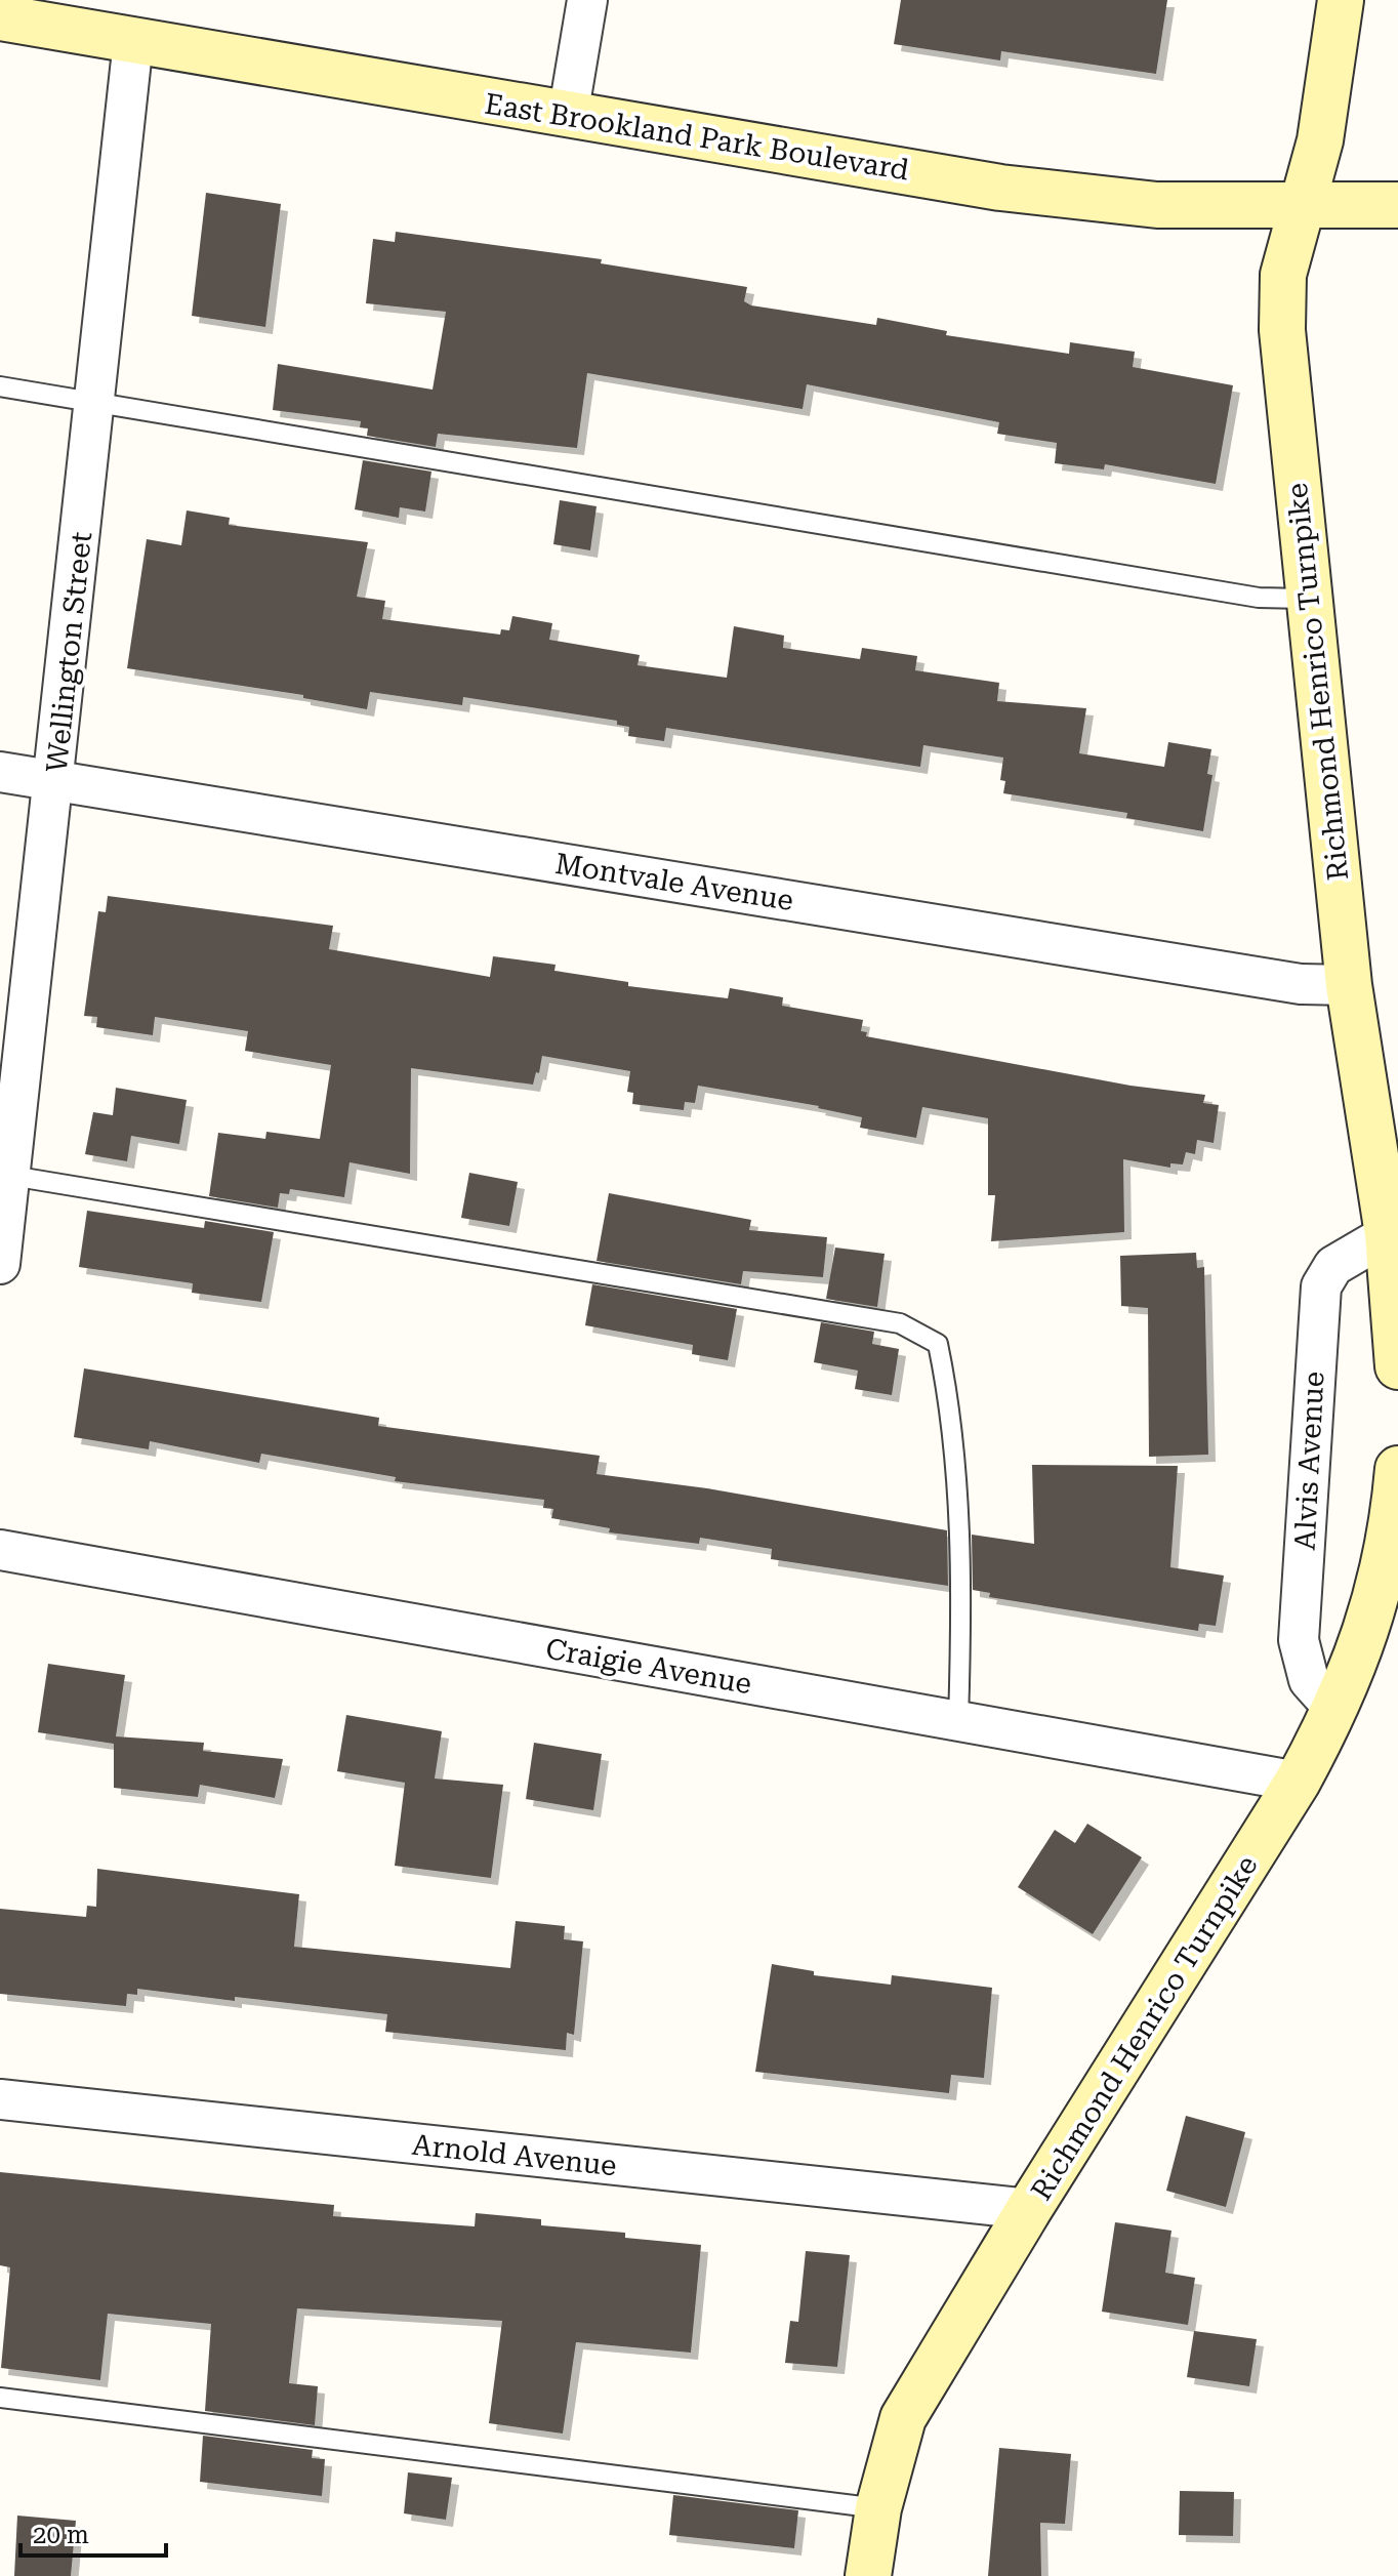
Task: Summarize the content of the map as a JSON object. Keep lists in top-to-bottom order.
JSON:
{
  "streets": {
    "street": [
      "East Brookland Park Boulevard",
      "Wellington Street",
      "Richmond Henrico Turnpike",
      "Montvale Avenue",
      "Alvis Avenue",
      "Craigie Avenue",
      "Arnold Avenue"
    ]
  },
  "crossings": [
    ["East Brookland Park Boulevard", "Wellington Street"],
    ["East Brookland Park Boulevard", "Richmond Henrico Turnpike"],
    ["Wellington Street", "Montvale Avenue"],
    ["Richmond Henrico Turnpike", "Montvale Avenue"],
    ["Richmond Henrico Turnpike", "Alvis Avenue"],
    ["Richmond Henrico Turnpike", "Craigie Avenue"],
    ["Richmond Henrico Turnpike", "Arnold Avenue"]
  ],
  "scale_bar": "20 m"
}
